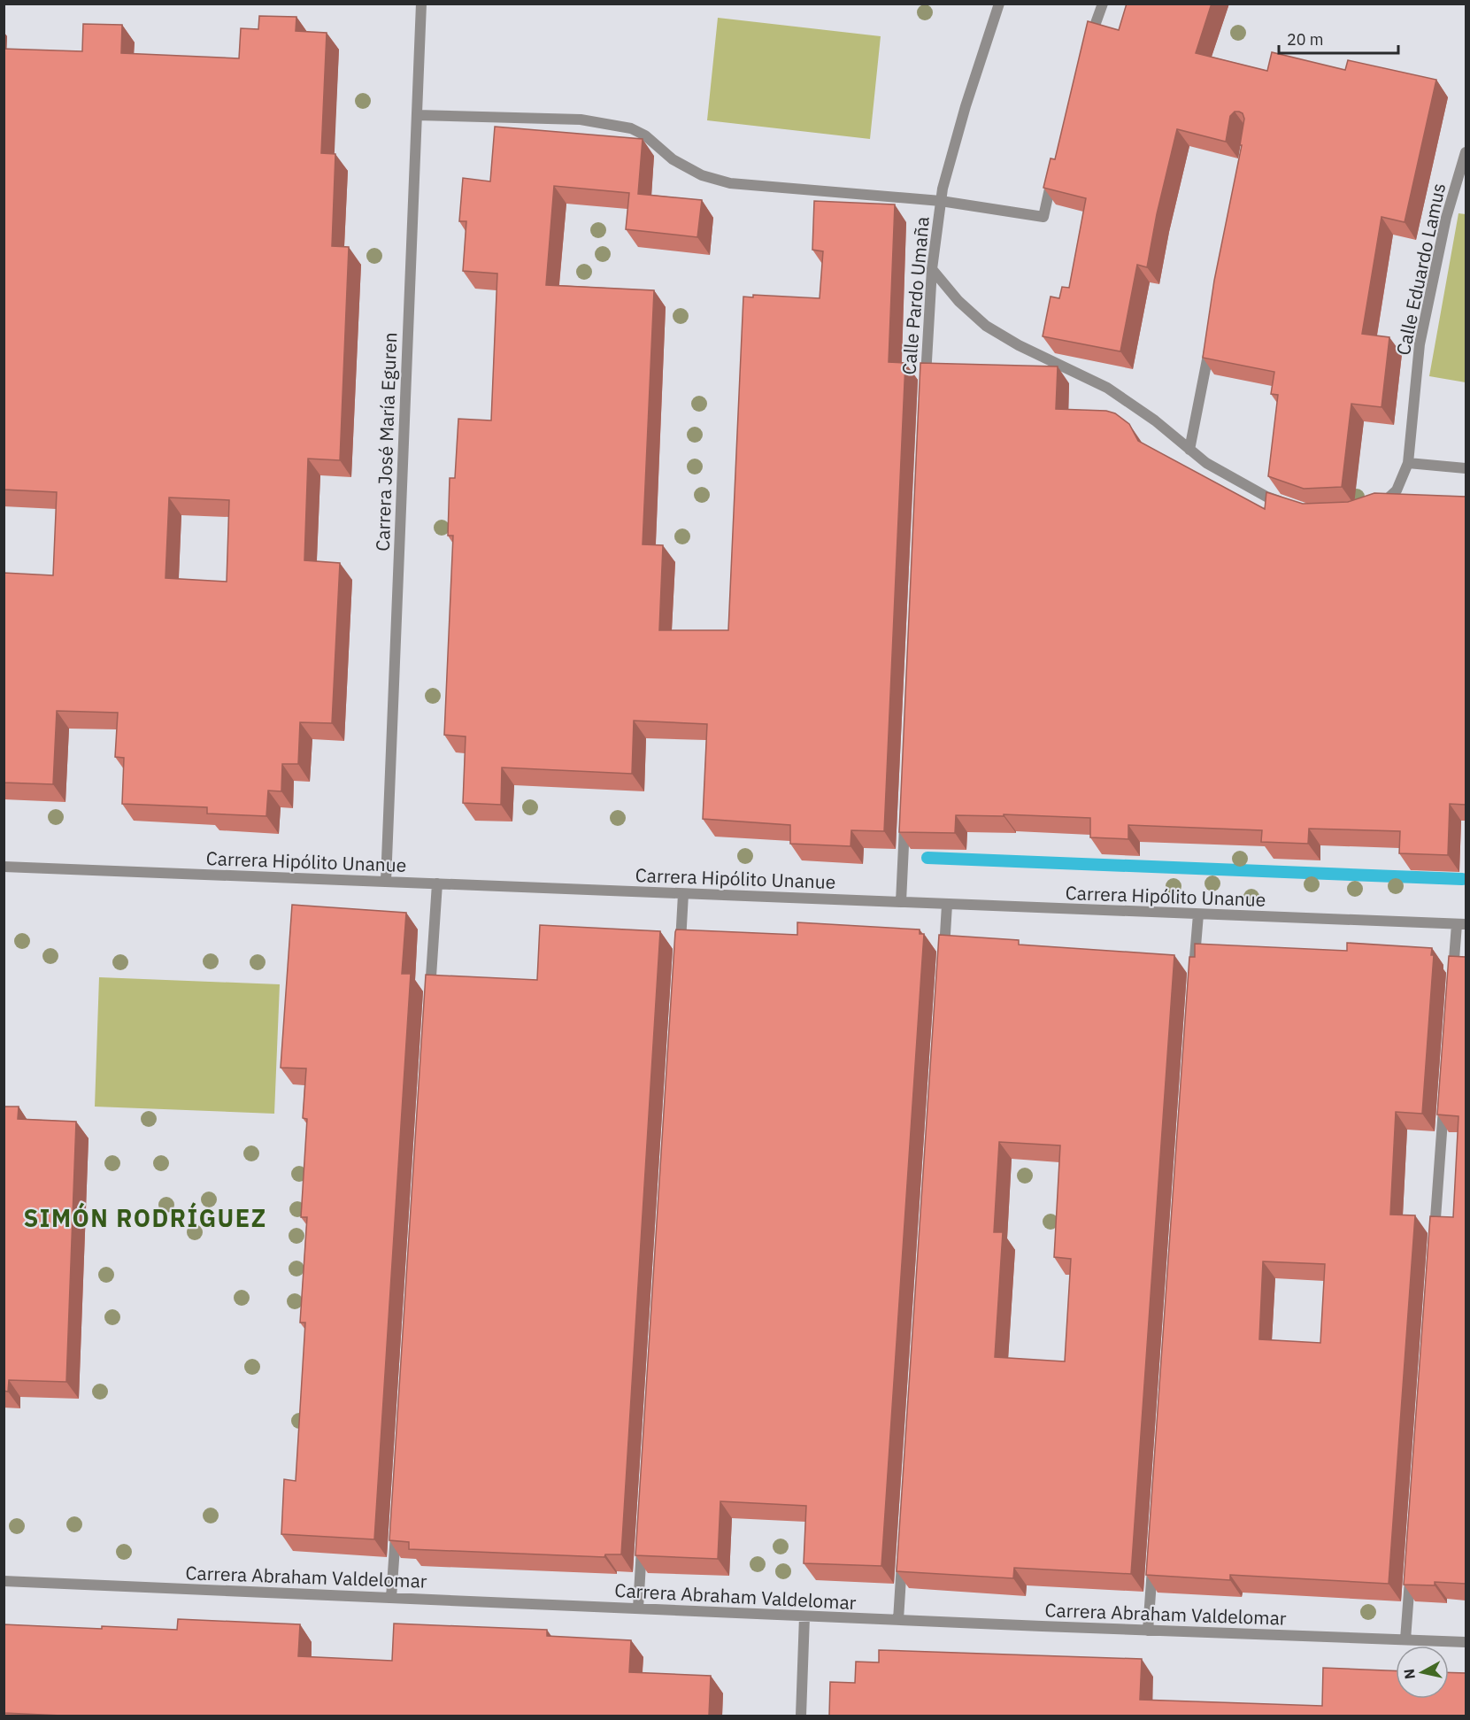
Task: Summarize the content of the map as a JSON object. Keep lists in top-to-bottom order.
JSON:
{
  "streets": {
    "street": [
      "Calle Eduardo Lamus",
      "Calle Pardo Umaña",
      "Carrera José María Eguren",
      "Carrera Hipólito Unanue",
      "Carrera Abraham Valdelomar"
    ]
  },
  "crossings": [
    ["Carrera José María Eguren", "Carrera Hipólito Unanue"]
  ],
  "districts": ["SIMÓN RODRÍGUEZ"],
  "scale_bar": "20 m",
  "north": "left"
}
